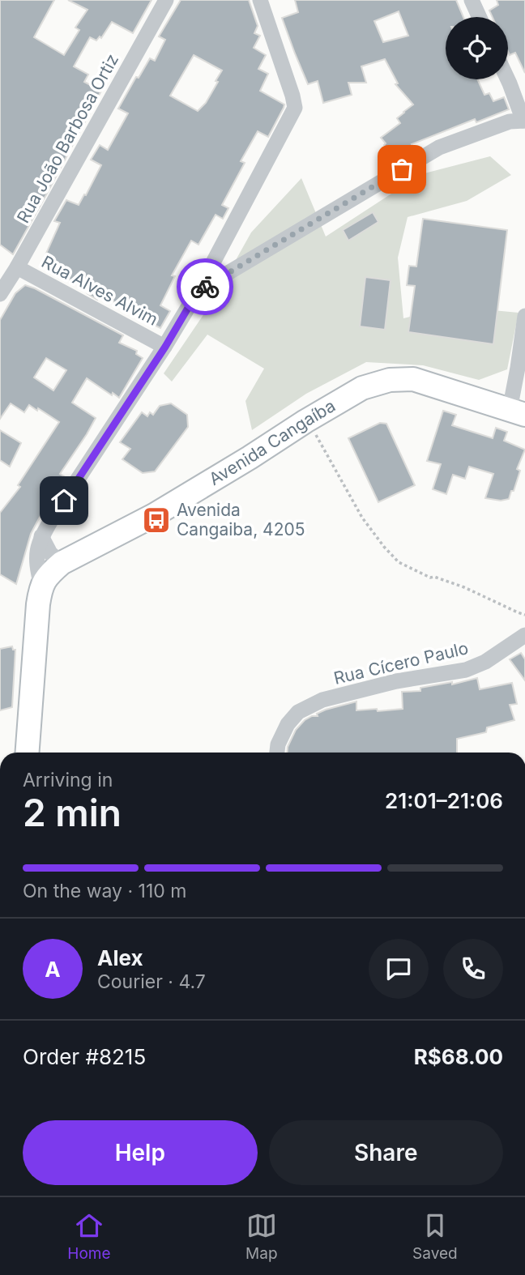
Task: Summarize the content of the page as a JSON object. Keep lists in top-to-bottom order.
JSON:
{
  "streets": {
    "main road": ["Avenida Cangaíba"],
    "street": ["Rua João Barbosa Ortiz", "Rua Alves Alvim", "Rua Cícero Paulo"]
  },
  "crossings": [
    ["Rua João Barbosa Ortiz", "Rua Alves Alvim"]
  ],
  "places": {
    "bus stop": ["Avenida Cangaiba, 4205"]
  },
  "page": {
    "heading": ["2 min", "Arriving in", "21:01–21:06"],
    "panel": [
      "Alex",
      "Courier · 4.7",
      "Order #8215",
      "R$68.00"
    ],
    "bar": "On the way · 110 m",
    "round": "A",
    "buttons": ["Help", "Share"],
    "tabs": ["Home", "Map", "Saved"]
  }
}
